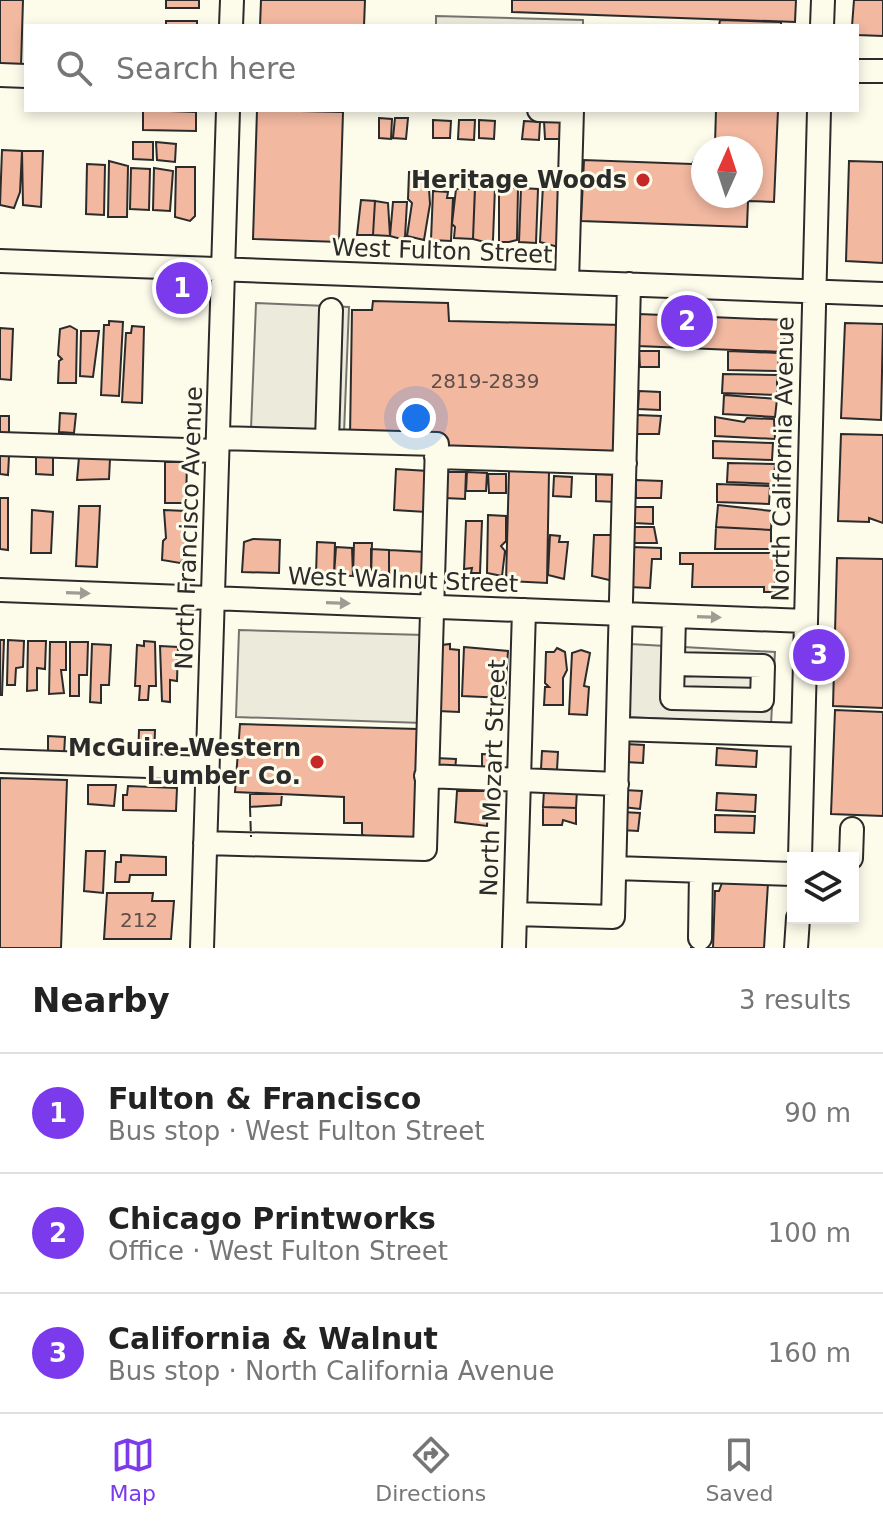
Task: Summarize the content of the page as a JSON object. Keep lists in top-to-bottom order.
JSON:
{
  "streets": {
    "street": [
      "West Fulton Street",
      "North California Avenue",
      "North Francisco Avenue",
      "West Walnut Street",
      "North Mozart Street"
    ]
  },
  "crossings": [
    ["West Fulton Street", "North California Avenue"],
    ["West Fulton Street", "North Francisco Avenue"],
    ["North California Avenue", "West Walnut Street"],
    ["North Francisco Avenue", "West Walnut Street"],
    ["West Walnut Street", "North Mozart Street"]
  ],
  "places": ["Heritage Woods", "McGuire-Western Lumber Co."],
  "house_numbers": ["2819-2839", "212"],
  "north": "top",
  "page": {
    "search": "Search here",
    "pins": ["1", "2", "3"],
    "heading": ["Nearby", "3 results"],
    "list": [
      {
        "mark": "1",
        "name": "Fulton & Francisco",
        "note": "Bus stop · West Fulton Street",
        "value": "90 m"
      },
      {
        "mark": "2",
        "name": "Chicago Printworks",
        "note": "Office · West Fulton Street",
        "value": "100 m"
      },
      {
        "mark": "3",
        "name": "California & Walnut",
        "note": "Bus stop · North California Avenue",
        "value": "160 m"
      }
    ],
    "nav": ["Map", "Directions", "Saved"]
  }
}
